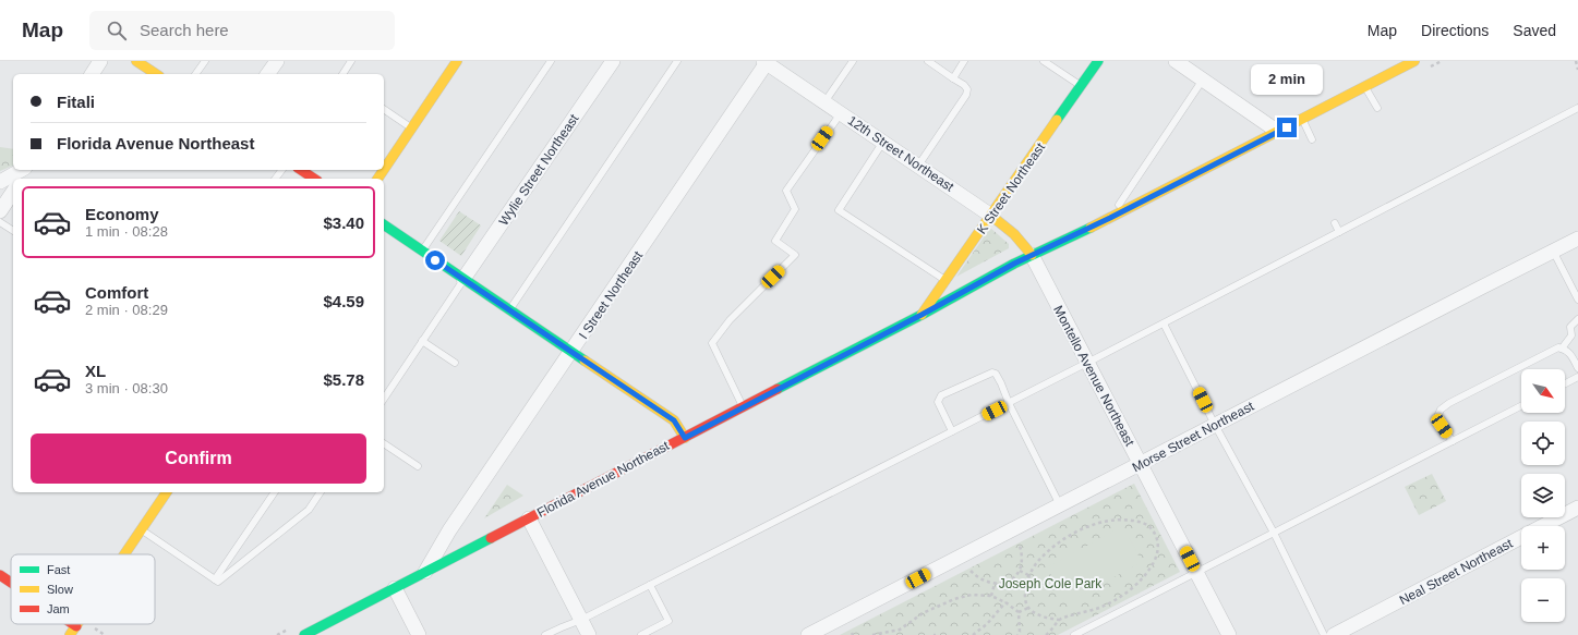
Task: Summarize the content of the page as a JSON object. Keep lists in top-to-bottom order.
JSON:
{
  "streets": {
    "main road": ["12th Street Northeast", "K Street Northeast", "Florida Avenue Northeast"],
    "street": [
      "Wylie Street Northeast",
      "I Street Northeast",
      "Montello Avenue Northeast",
      "Morse Street Northeast",
      "Neal Street Northeast"
    ]
  },
  "crossings": [
    ["12th Street Northeast", "K Street Northeast"],
    ["12th Street Northeast", "I Street Northeast"],
    ["12th Street Northeast", "Montello Avenue Northeast"],
    ["12th Street Northeast", "Florida Avenue Northeast"],
    ["K Street Northeast", "Florida Avenue Northeast"],
    ["I Street Northeast", "Florida Avenue Northeast"],
    ["Montello Avenue Northeast", "Morse Street Northeast"],
    ["Montello Avenue Northeast", "Florida Avenue Northeast"]
  ],
  "parks": ["Joseph Cole Park"],
  "legend": ["Fast", "Slow", "Jam"],
  "north": "bottom right",
  "page": {
    "header": "Map",
    "search": "Search here",
    "nav": ["Map", "Directions", "Saved"],
    "bubble": "2 min",
    "banner": ["Fitali", "Florida Avenue Northeast"],
    "list": [
      {
        "name": "Economy",
        "note": "1 min · 08:28",
        "value": "$3.40"
      },
      {
        "name": "Comfort",
        "note": "2 min · 08:29",
        "value": "$4.59"
      },
      {
        "name": "XL",
        "note": "3 min · 08:30",
        "value": "$5.78"
      }
    ],
    "map_buttons": ["+", "−"],
    "buttons": "Confirm"
  }
}
